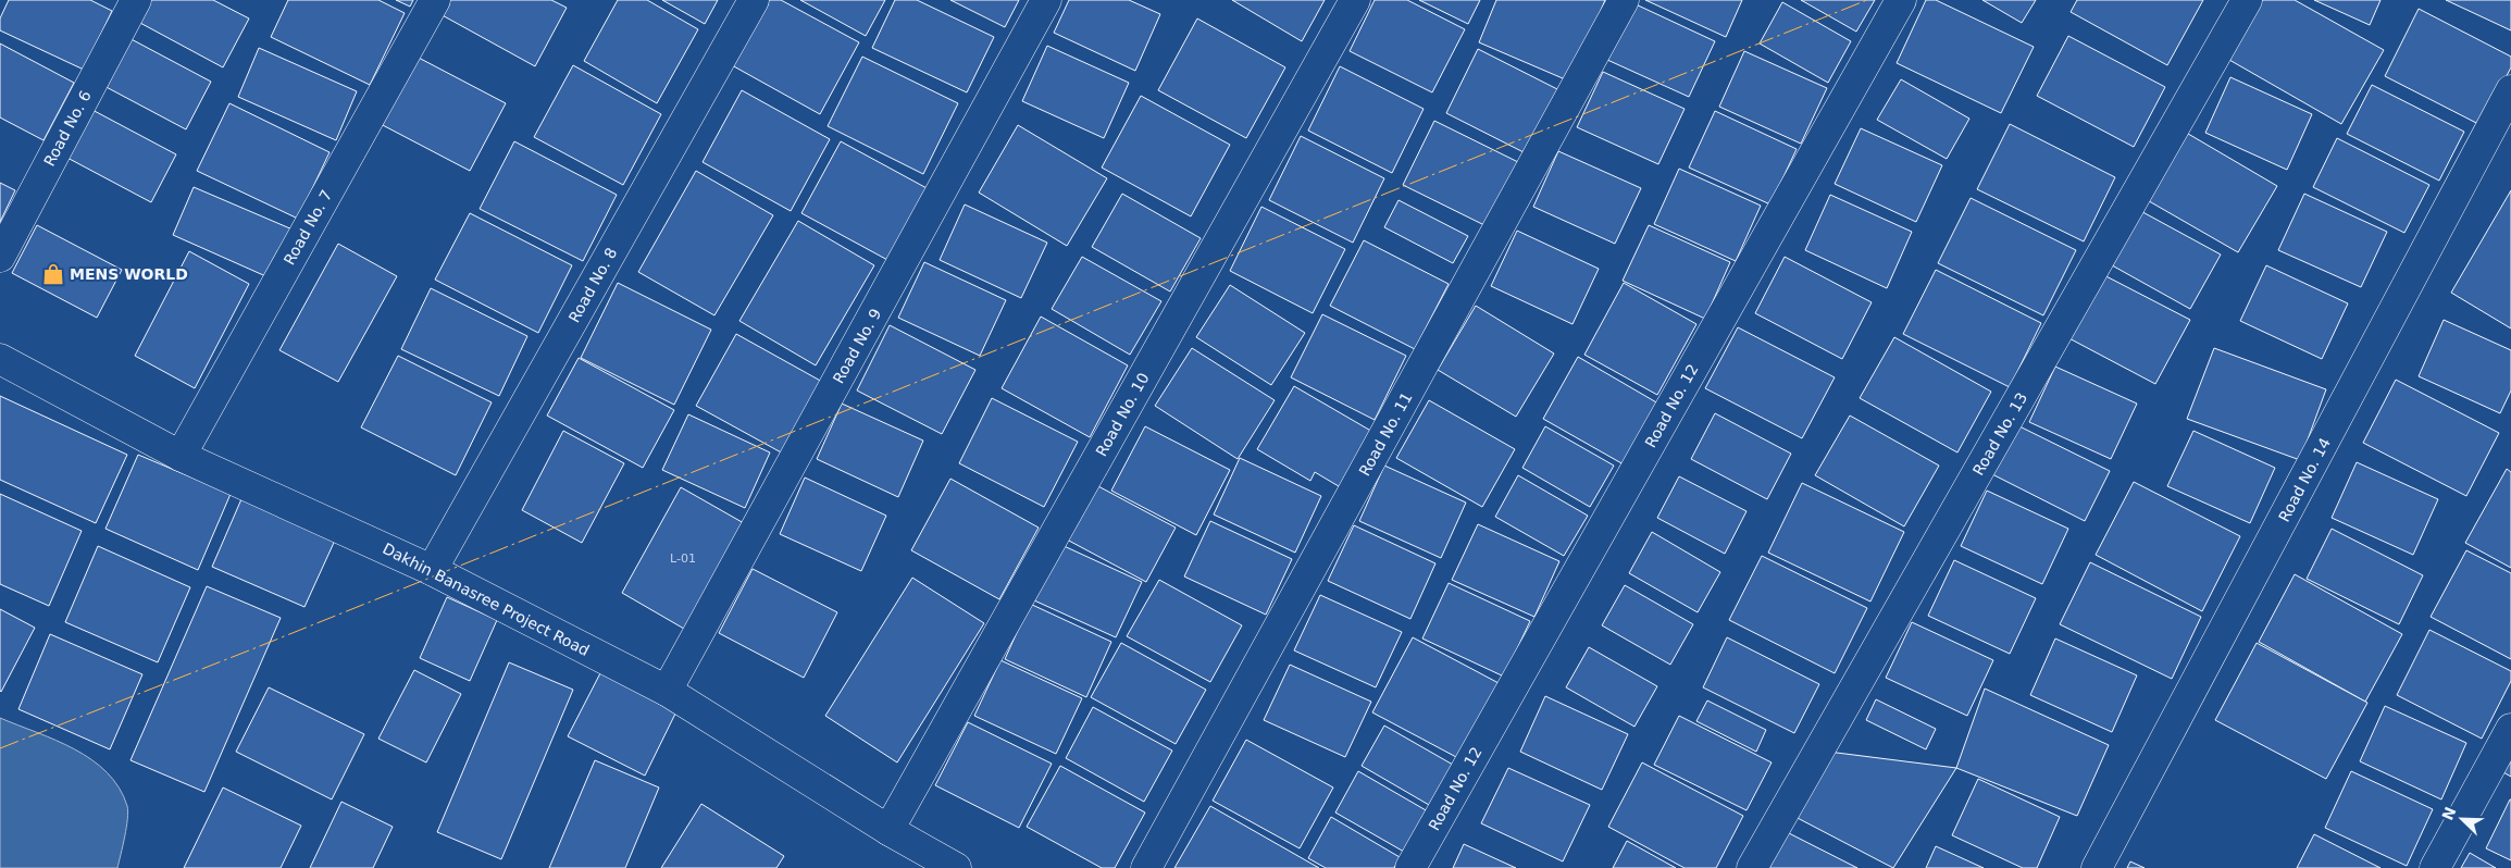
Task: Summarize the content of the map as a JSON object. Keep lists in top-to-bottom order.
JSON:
{
  "streets": {
    "street": [
      "Road No. 6",
      "Road No. 7",
      "Road No. 8",
      "Road No. 9",
      "Road No. 12",
      "Road No. 10",
      "Road No. 11",
      "Road No. 13",
      "Road No. 14",
      "Dakhin Banasree Project Road"
    ]
  },
  "crossings": [
    ["Road No. 7", "Dakhin Banasree Project Road"],
    ["Road No. 8", "Dakhin Banasree Project Road"],
    ["Road No. 9", "Dakhin Banasree Project Road"],
    ["Road No. 10", "Dakhin Banasree Project Road"]
  ],
  "places": {
    "shop": ["MENS WORLD"]
  },
  "house_numbers": ["L-01"],
  "north": "top left"
}
